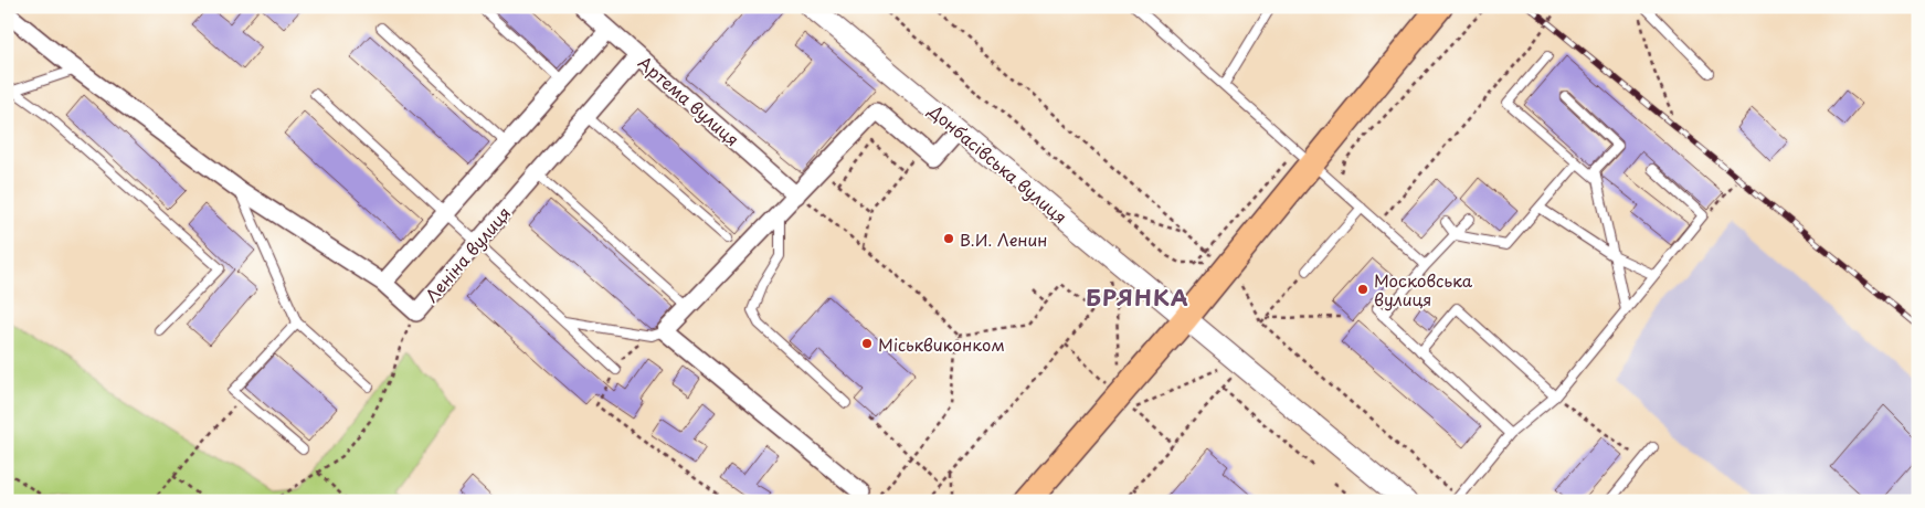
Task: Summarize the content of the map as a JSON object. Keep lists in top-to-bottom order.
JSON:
{
  "streets": {
    "street": ["Артема вулиця", "Донбасівська вулиця", "Леніна вулиця"]
  },
  "crossings": [
    ["Артема вулиця", "Леніна вулиця"]
  ],
  "districts": ["БРЯНКА"],
  "places": ["В.И. Ленин", "Московська вулиця", "Міськвиконком"]
}
